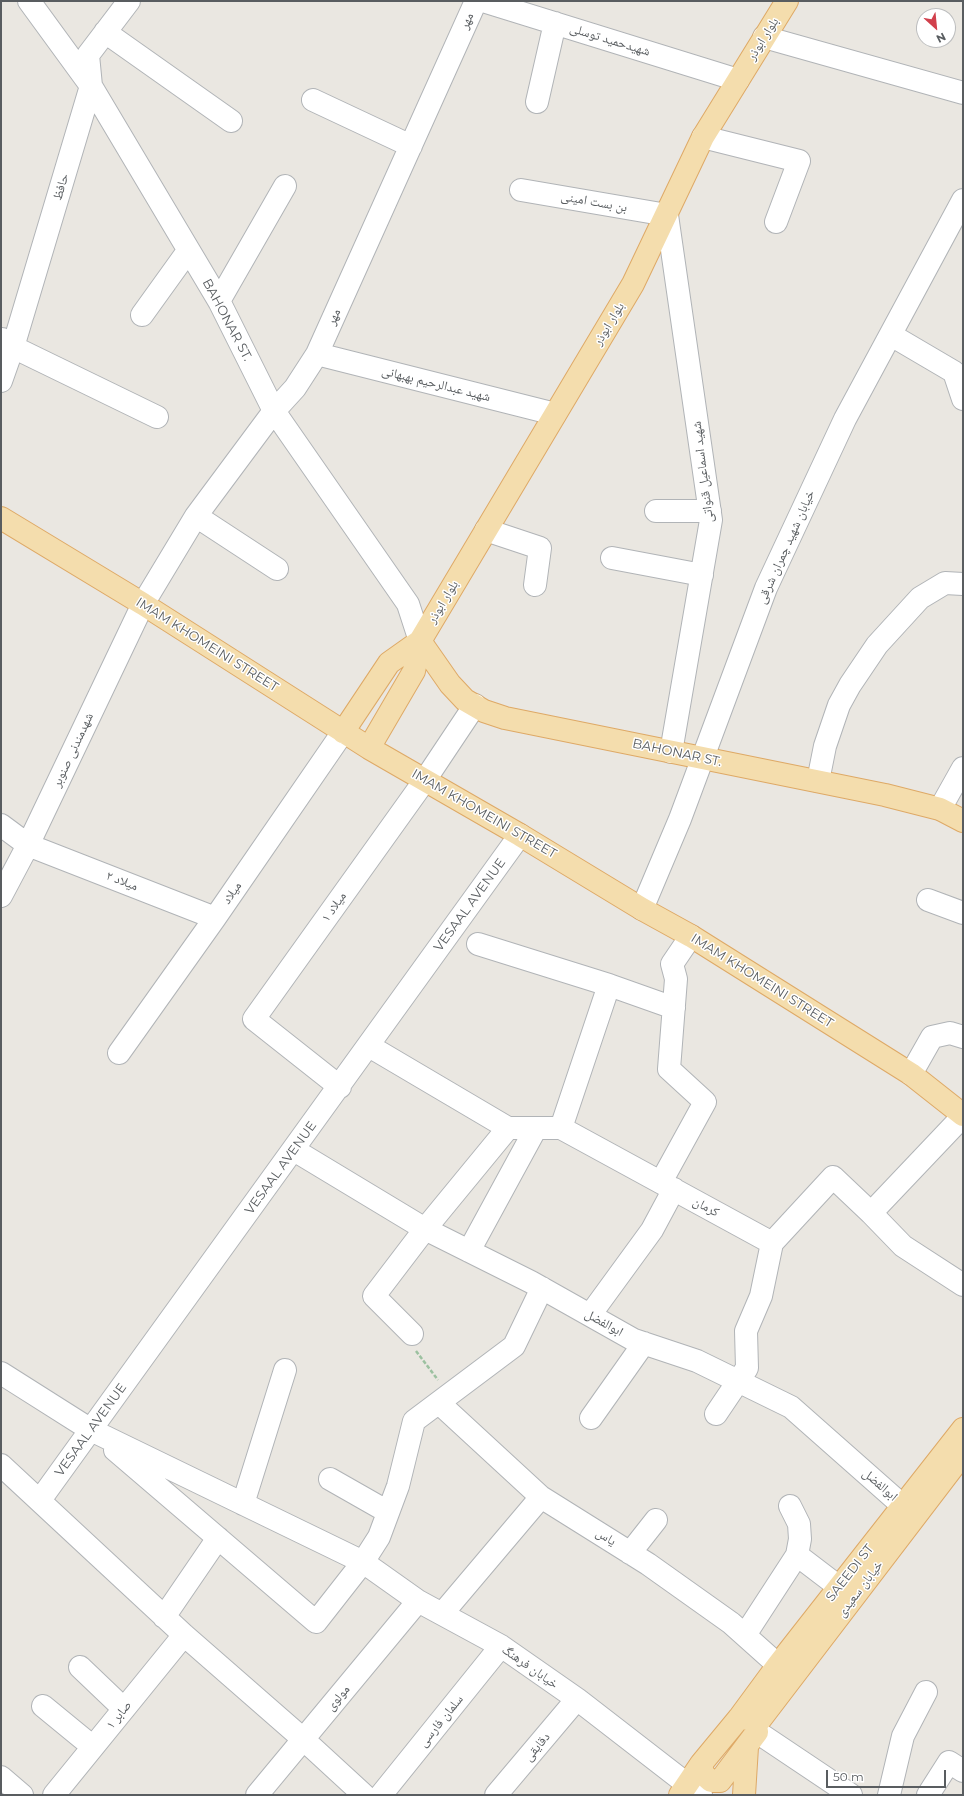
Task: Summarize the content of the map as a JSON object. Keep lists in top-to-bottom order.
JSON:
{
  "streets": {
    "main road": [
      "بلوار ابوذر",
      "BAHONAR ST.",
      "IMAM KHOMEINI STREET",
      "SAEEDI ST",
      "خیابان سعیدی"
    ],
    "street": [
      "مهر",
      "شهیدحمید توسلی",
      "حافظ",
      "بن بست امینی",
      "شهید عبدالرحیم بهبهانی",
      "شهید اسماعیل قنواتی",
      "خیابان شهید چمران شرقی",
      "شهدمندنی صنوبر",
      "میلاد ۲",
      "میلاد",
      "VESAAL AVENUE",
      "میلاد ۱",
      "کرمان",
      "ابوالفضل",
      "یاس",
      "خیابان فرهنگ",
      "مولوی",
      "صابر ۱",
      "سلمان فارسی",
      "دقایقی"
    ]
  },
  "crossings": [
    ["مهر", "BAHONAR ST."],
    ["مهر", "شهید عبدالرحیم بهبهانی"],
    ["مهر", "IMAM KHOMEINI STREET"],
    ["مهر", "شهدمندنی صنوبر"],
    ["بلوار ابوذر", "شهیدحمید توسلی"],
    ["بلوار ابوذر", "بن بست امینی"],
    ["بلوار ابوذر", "BAHONAR ST."],
    ["بلوار ابوذر", "شهید عبدالرحیم بهبهانی"],
    ["بلوار ابوذر", "شهید اسماعیل قنواتی"],
    ["حافظ", "BAHONAR ST."],
    ["بن بست امینی", "شهید اسماعیل قنواتی"],
    ["BAHONAR ST.", "شهید اسماعیل قنواتی"],
    ["BAHONAR ST.", "خیابان شهید چمران شرقی"],
    ["BAHONAR ST.", "میلاد ۱"],
    ["خیابان شهید چمران شرقی", "IMAM KHOMEINI STREET"],
    ["IMAM KHOMEINI STREET", "شهدمندنی صنوبر"],
    ["IMAM KHOMEINI STREET", "میلاد"],
    ["IMAM KHOMEINI STREET", "VESAAL AVENUE"],
    ["IMAM KHOMEINI STREET", "میلاد ۱"],
    ["شهدمندنی صنوبر", "میلاد ۲"],
    ["میلاد ۲", "میلاد"],
    ["VESAAL AVENUE", "میلاد ۱"],
    ["VESAAL AVENUE", "ابوالفضل"],
    ["VESAAL AVENUE", "خیابان فرهنگ"],
    ["ابوالفضل", "SAEEDI ST"],
    ["یاس", "SAEEDI ST"],
    ["SAEEDI ST", "خیابان سعیدی"],
    ["SAEEDI ST", "خیابان فرهنگ"],
    ["خیابان فرهنگ", "مولوی"],
    ["خیابان فرهنگ", "سلمان فارسی"],
    ["خیابان فرهنگ", "دقایقی"]
  ],
  "scale_bar": "50 m",
  "north": "bottom right"
}
